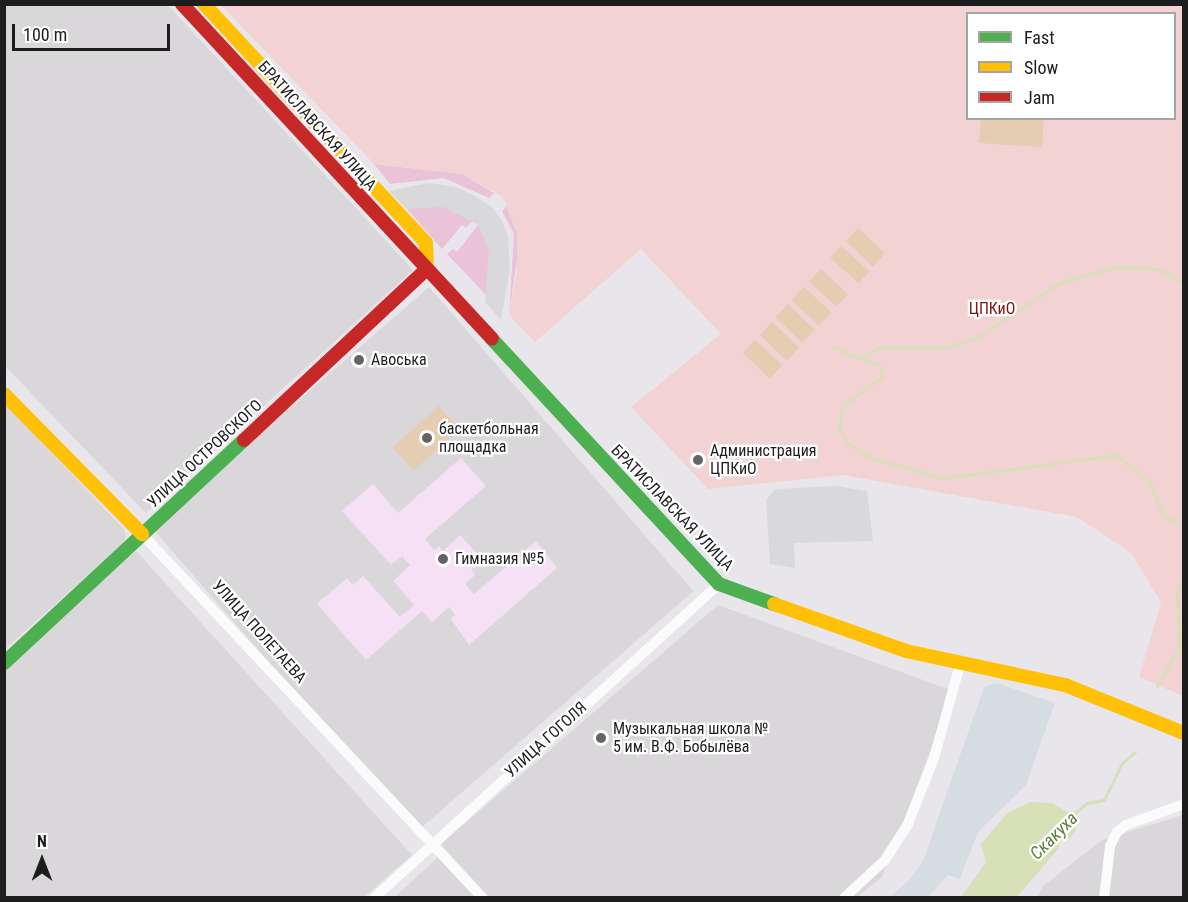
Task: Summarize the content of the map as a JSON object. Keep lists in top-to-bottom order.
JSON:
{
  "streets": {
    "street": [
      "БРАТИСЛАВСКАЯ УЛИЦА",
      "УЛИЦА ОСТРОВСКОГО",
      "УЛИЦА ПОЛЕТАЕВА",
      "УЛИЦА ГОГОЛЯ"
    ]
  },
  "crossings": [
    ["БРАТИСЛАВСКАЯ УЛИЦА", "УЛИЦА ОСТРОВСКОГО"],
    ["БРАТИСЛАВСКАЯ УЛИЦА", "УЛИЦА ГОГОЛЯ"],
    ["УЛИЦА ОСТРОВСКОГО", "УЛИЦА ПОЛЕТАЕВА"],
    ["УЛИЦА ПОЛЕТАЕВА", "УЛИЦА ГОГОЛЯ"]
  ],
  "water": ["Скакуха"],
  "parks": ["ЦПКиО"],
  "places": [
    "Авоська",
    "баскетбольная площадка",
    "Администрация ЦПКиО",
    "Гимназия №5",
    "Музыкальная школа № 5 им. В.Ф. Бобылёва"
  ],
  "legend": ["Fast", "Slow", "Jam"],
  "scale_bar": "100 m",
  "north": "top"
}
